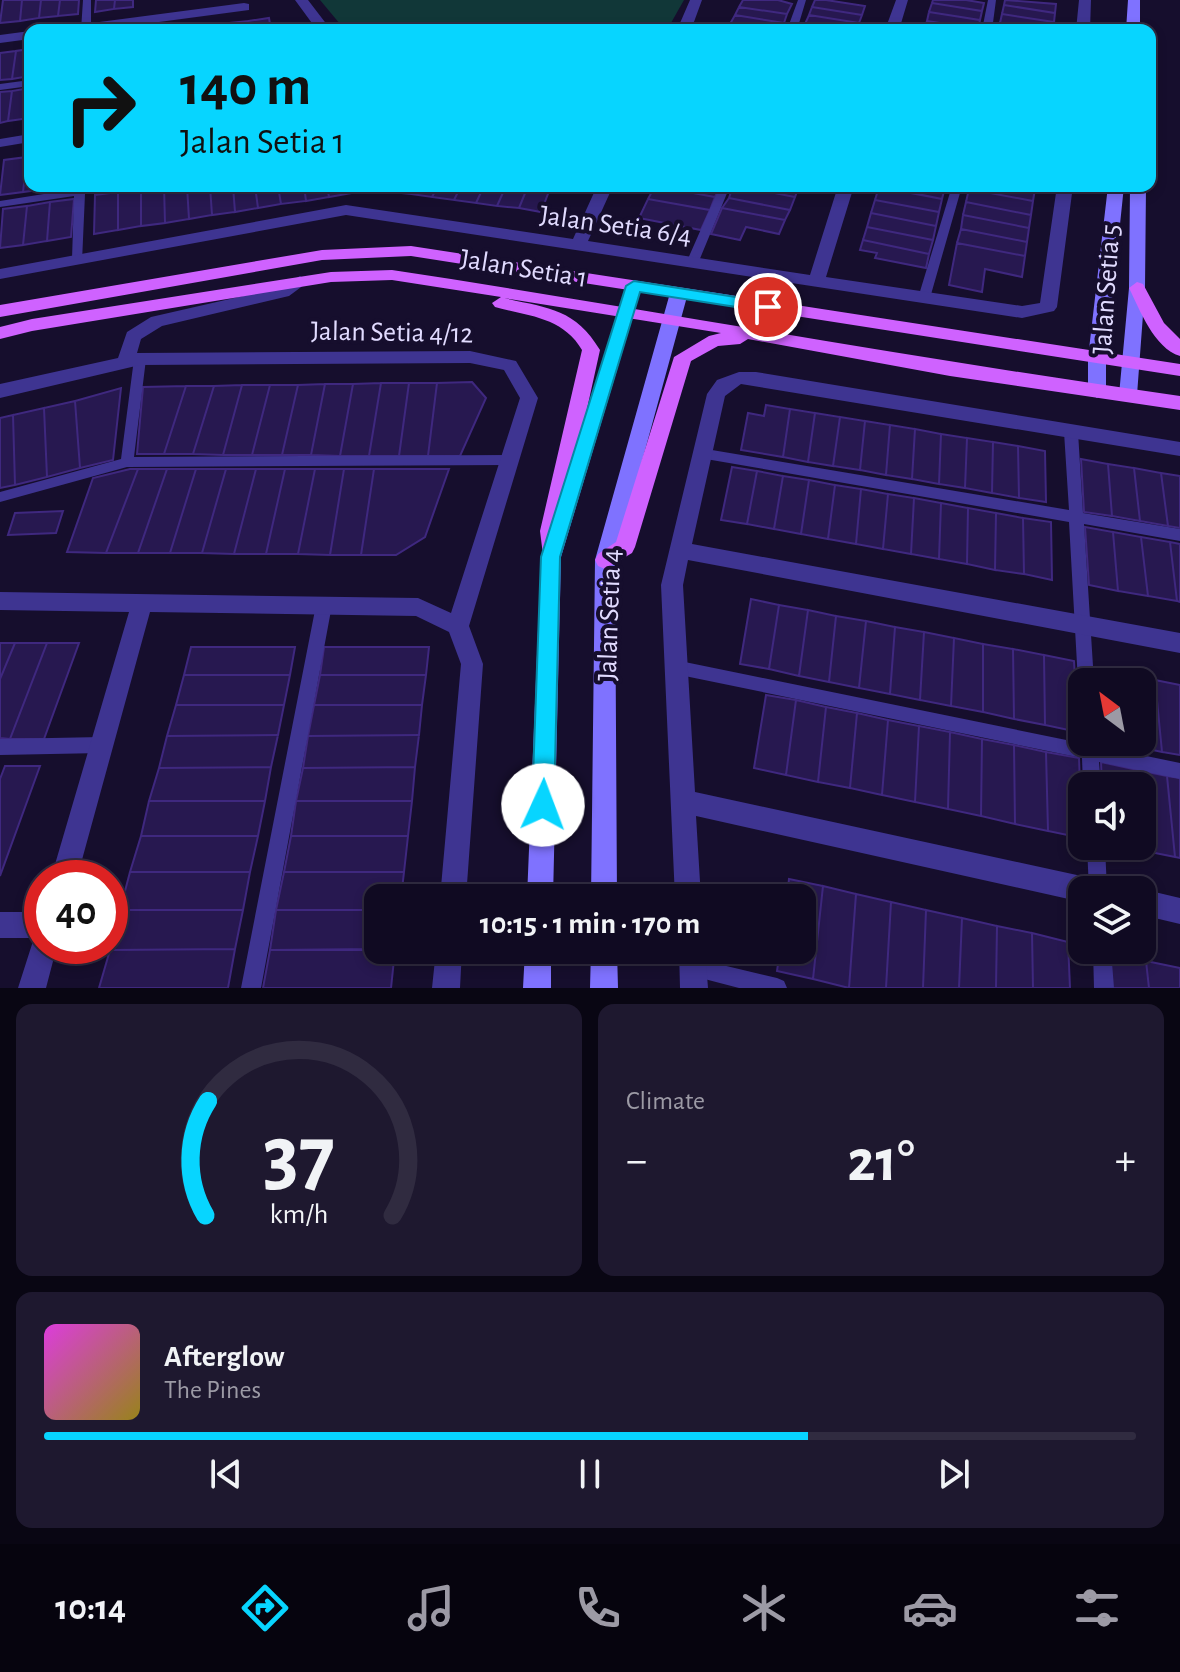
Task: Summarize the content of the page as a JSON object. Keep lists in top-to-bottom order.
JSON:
{
  "streets": {
    "main road": ["Jalan Setia 1"],
    "street": [
      "Jalan Setia 6/4",
      "Jalan Setia 5",
      "Jalan Setia 4/12",
      "Jalan Setia 4"
    ]
  },
  "crossings": [
    ["Jalan Setia 1", "Jalan Setia 5"],
    ["Jalan Setia 1", "Jalan Setia 4"]
  ],
  "north": "top left",
  "page": {
    "turn": ["140 m", "Jalan Setia 1"],
    "limit": "40",
    "trip": "10:15 · 1 min · 170 m",
    "tile": "Climate",
    "heat": ["−", "21°", "+"],
    "song": ["Afterglow", "The Pines"],
    "tabs": "10:14",
    "gauge": ["37", "km/h"]
  }
}
